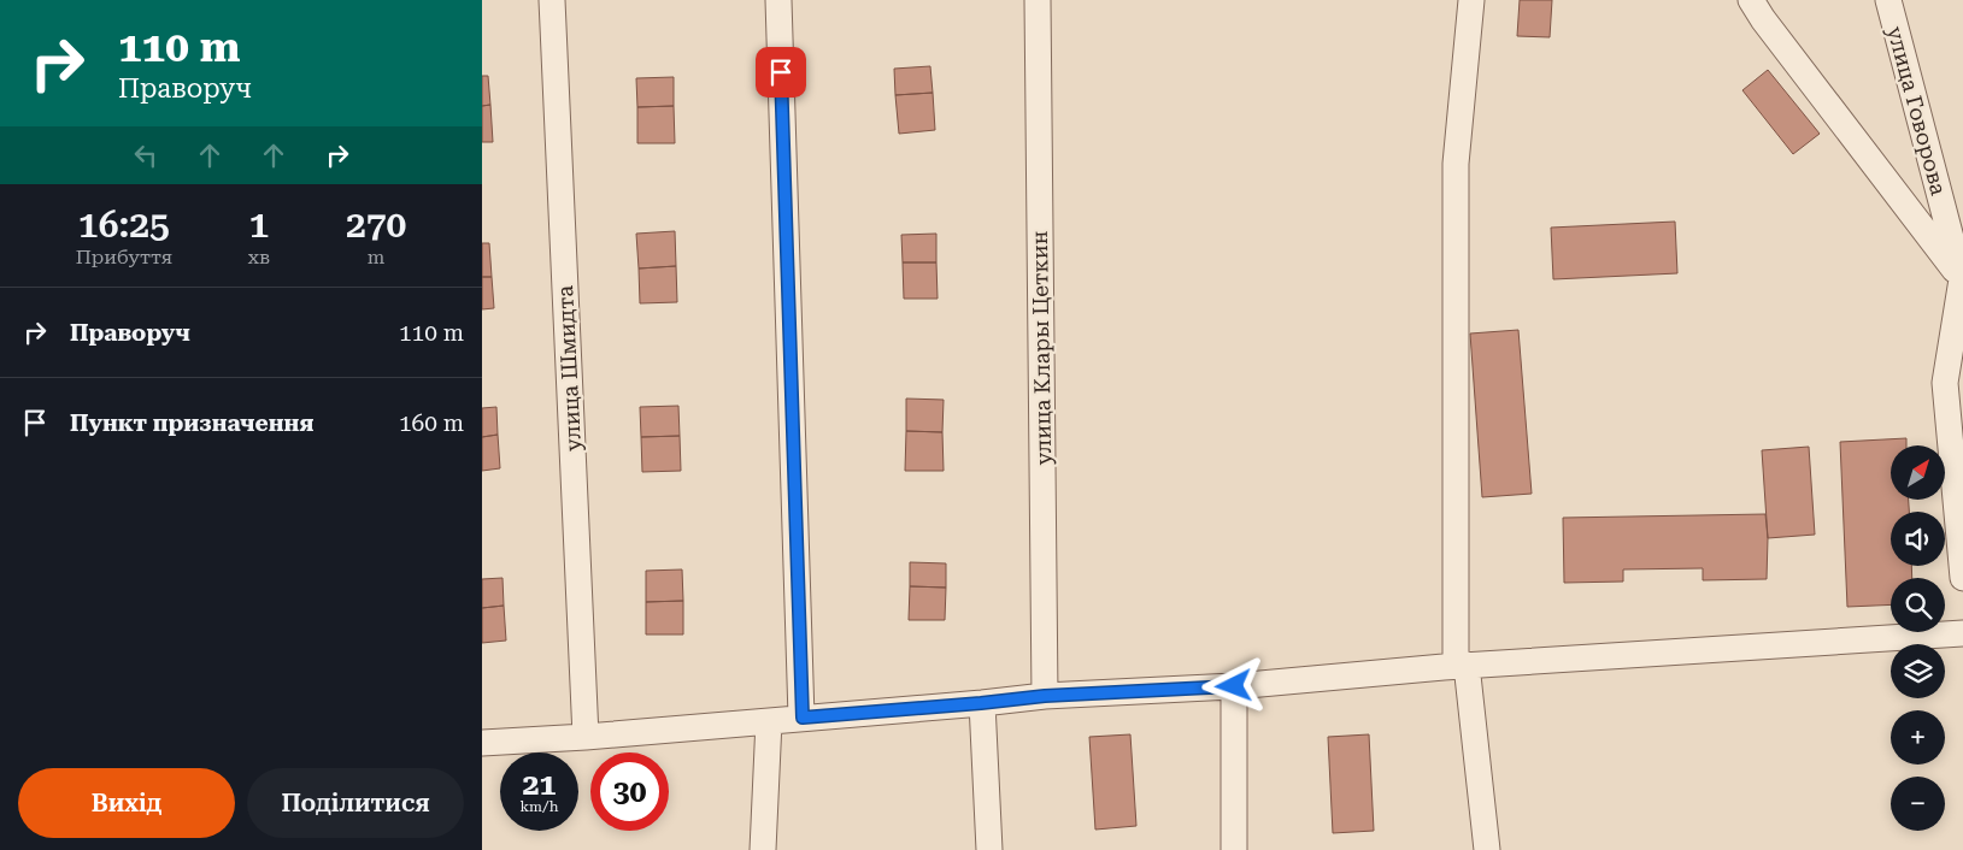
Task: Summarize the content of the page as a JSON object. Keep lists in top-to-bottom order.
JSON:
{
  "streets": {
    "street": ["улица Говорова", "улица Клары Цеткин", "улица Шмидта"]
  },
  "north": "top right",
  "page": {
    "turn": ["110 m", "Праворуч"],
    "eta": [
      "16:25",
      "Прибуття",
      "1",
      "хв",
      "270",
      "m"
    ],
    "list": [
      {
        "name": "Праворуч",
        "value": "110 m"
      },
      {
        "name": "Пункт призначення",
        "value": "160 m"
      }
    ],
    "map_buttons": ["+", "−"],
    "speed": "21 km/h",
    "limit": "30",
    "buttons": ["Вихід", "Поділитися"]
  }
}
